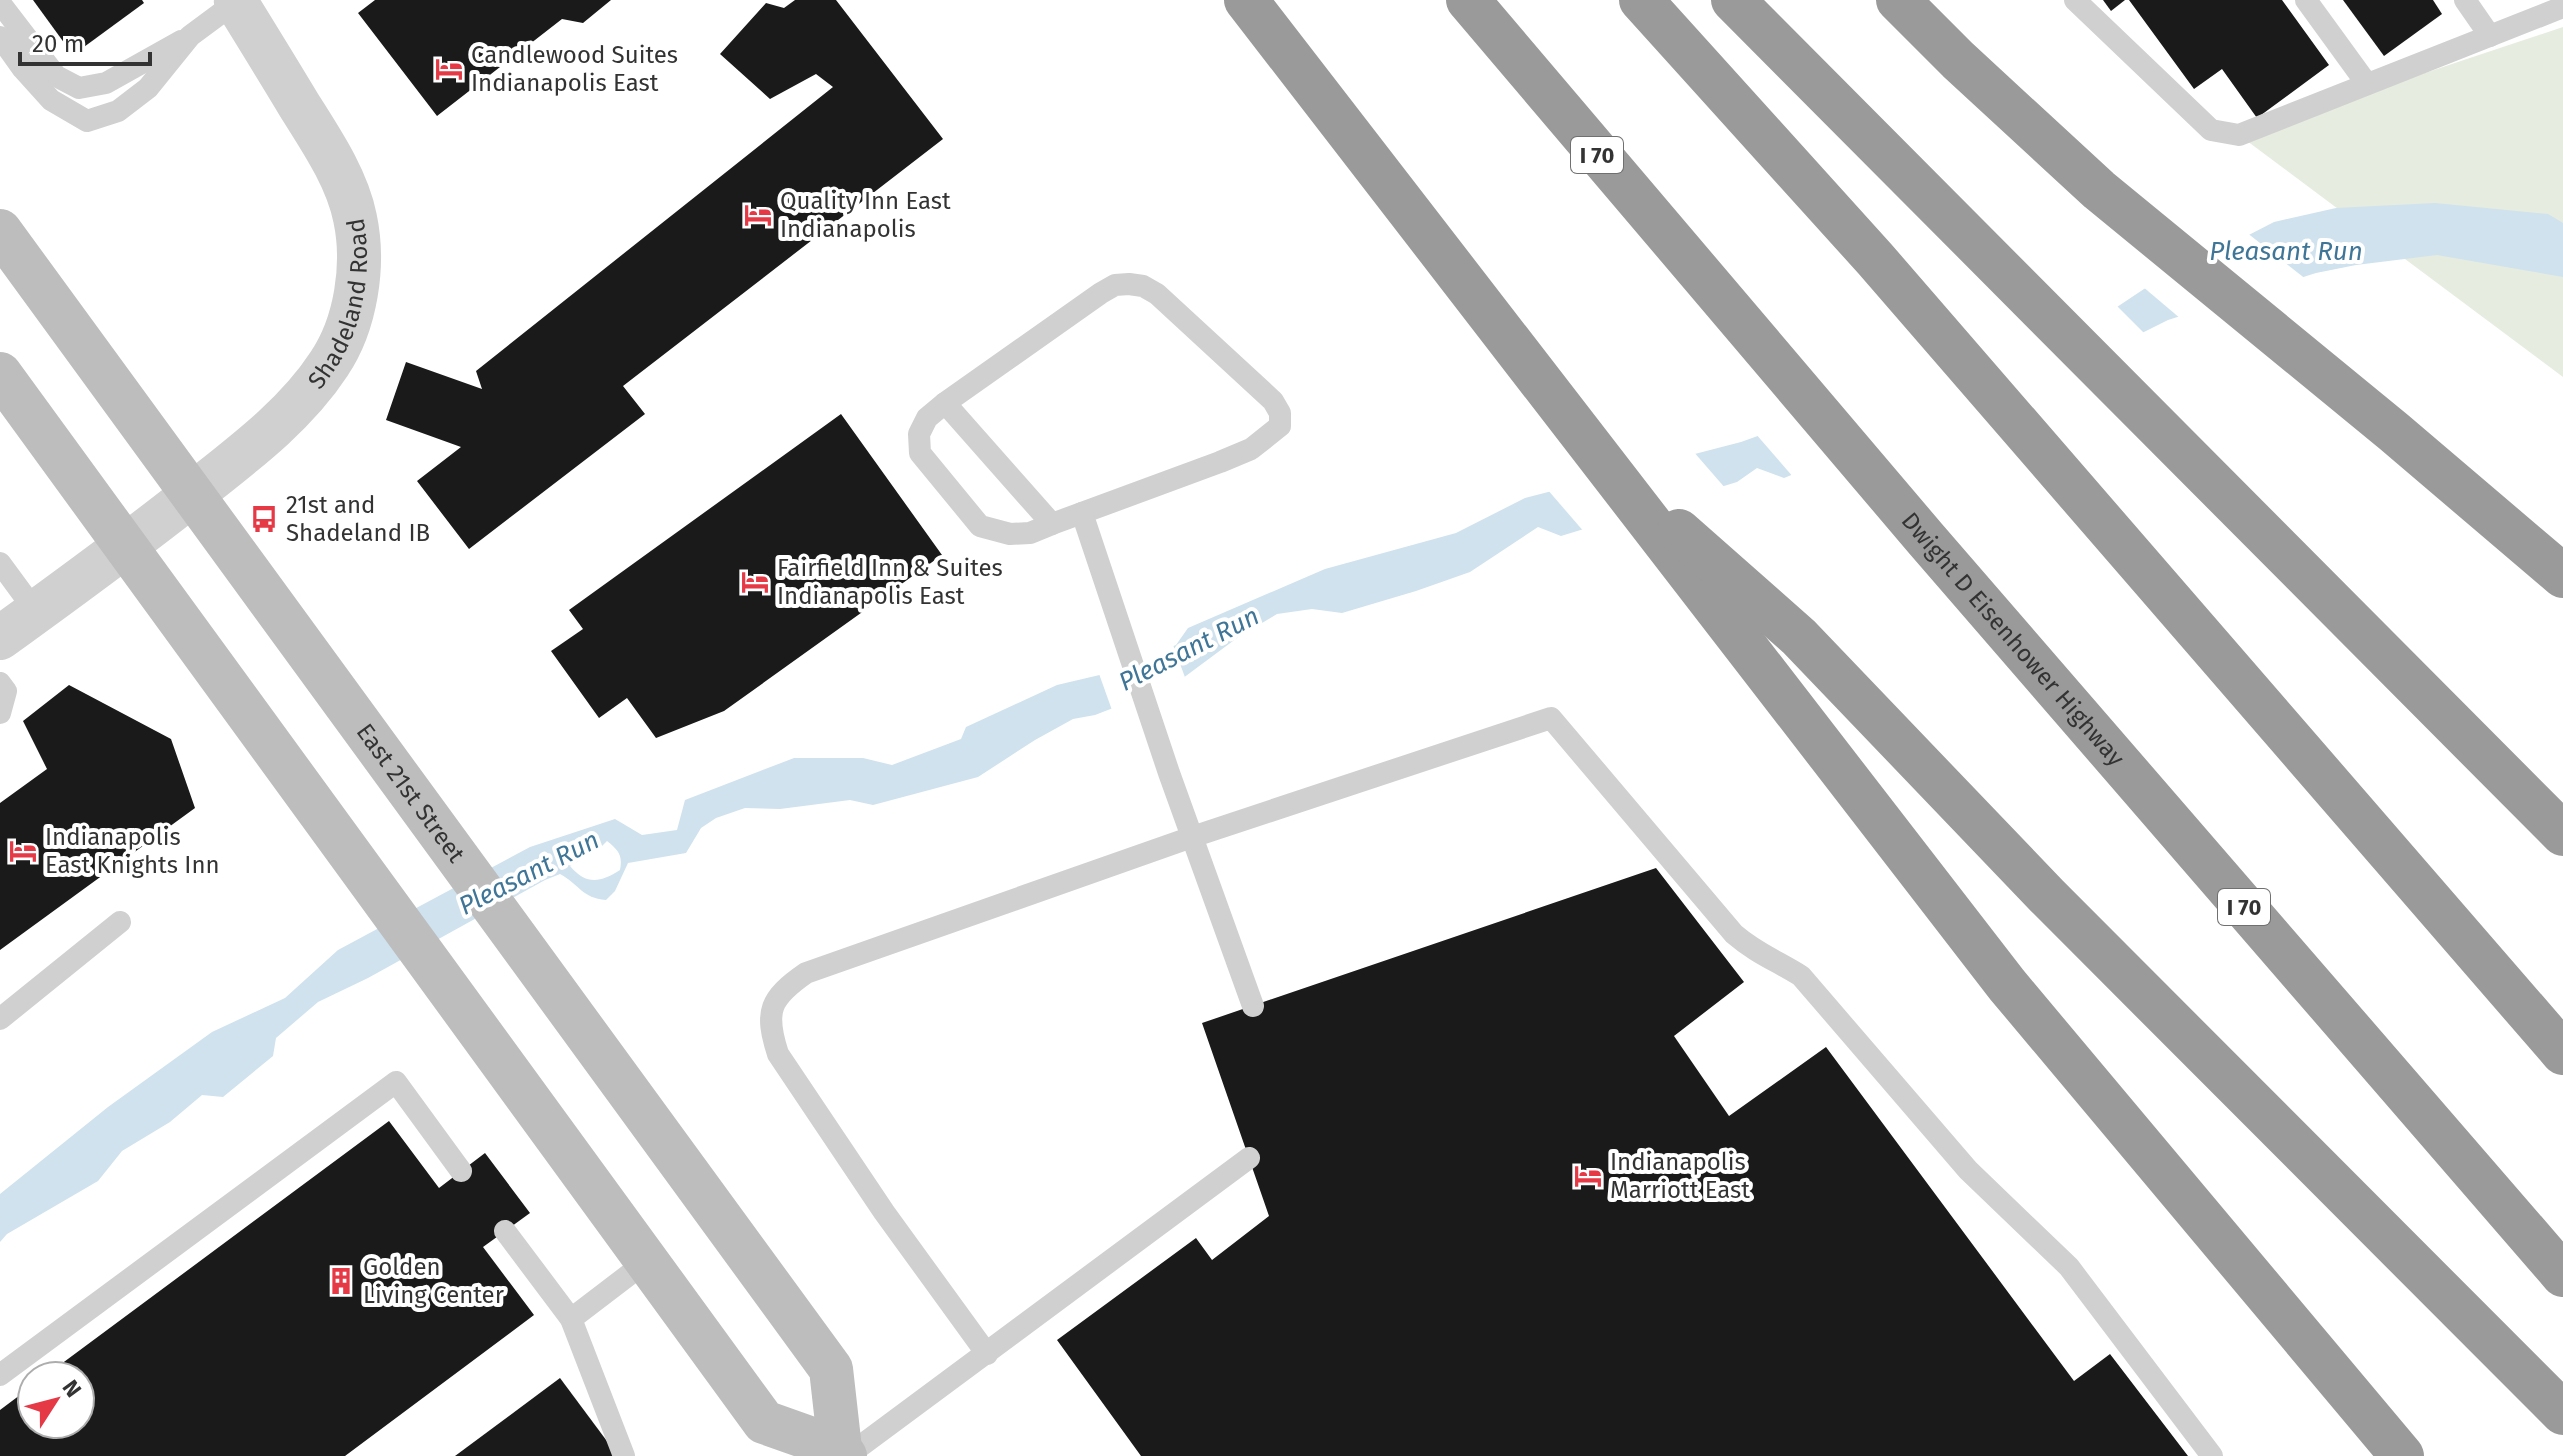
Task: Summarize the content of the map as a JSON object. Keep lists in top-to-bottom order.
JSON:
{
  "streets": {
    "highway": ["I 70", "Dwight D Eisenhower Highway"],
    "main road": ["East 21st Street"],
    "street": ["Shadeland Road"]
  },
  "crossings": [
    ["Shadeland Road", "East 21st Street"]
  ],
  "water": ["Pleasant Run"],
  "places": {
    "hotel": [
      "Candlewood Suites Indianapolis East",
      "Quality Inn East Indianapolis",
      "Fairfield Inn & Suites Indianapolis East",
      "Indianapolis East Knights Inn",
      "Indianapolis Marriott East"
    ],
    "bus stop": ["21st and Shadeland IB"],
    "building": ["Golden Living Center"]
  },
  "scale_bar": "20 m",
  "north": "top right"
}
